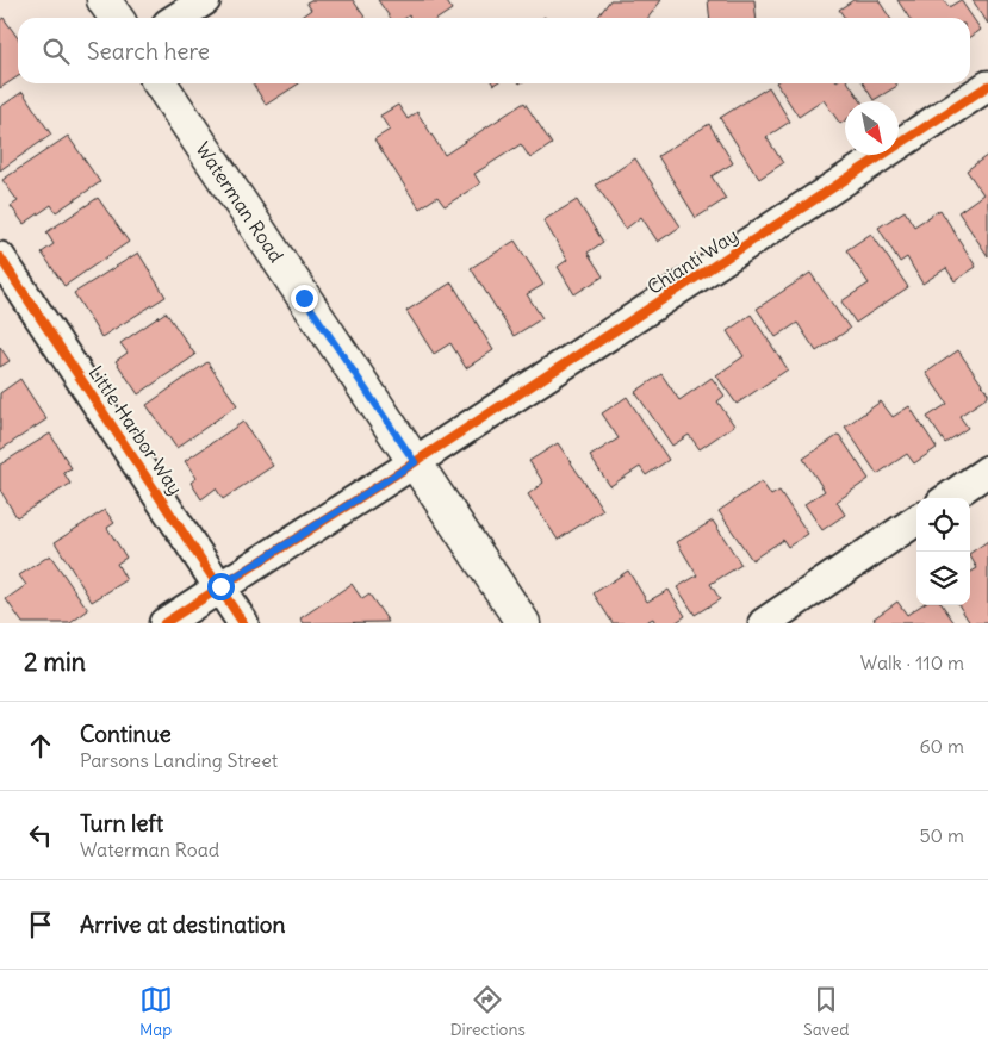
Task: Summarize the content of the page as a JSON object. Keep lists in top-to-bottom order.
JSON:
{
  "streets": {
    "main road": ["Waterman Road"],
    "street": ["Chianti Way", "Little Harbor Way"]
  },
  "crossings": [
    ["Waterman Road", "Chianti Way"],
    ["Chianti Way", "Little Harbor Way"]
  ],
  "north": "bottom right",
  "page": {
    "search": "Search here",
    "heading": ["2 min", "Walk · 110 m"],
    "list": [
      ["Continue", "Parsons Landing Street", "60 m"],
      ["Turn left", "Waterman Road", "50 m"],
      "Arrive at destination"
    ],
    "nav": ["Map", "Directions", "Saved"]
  }
}
